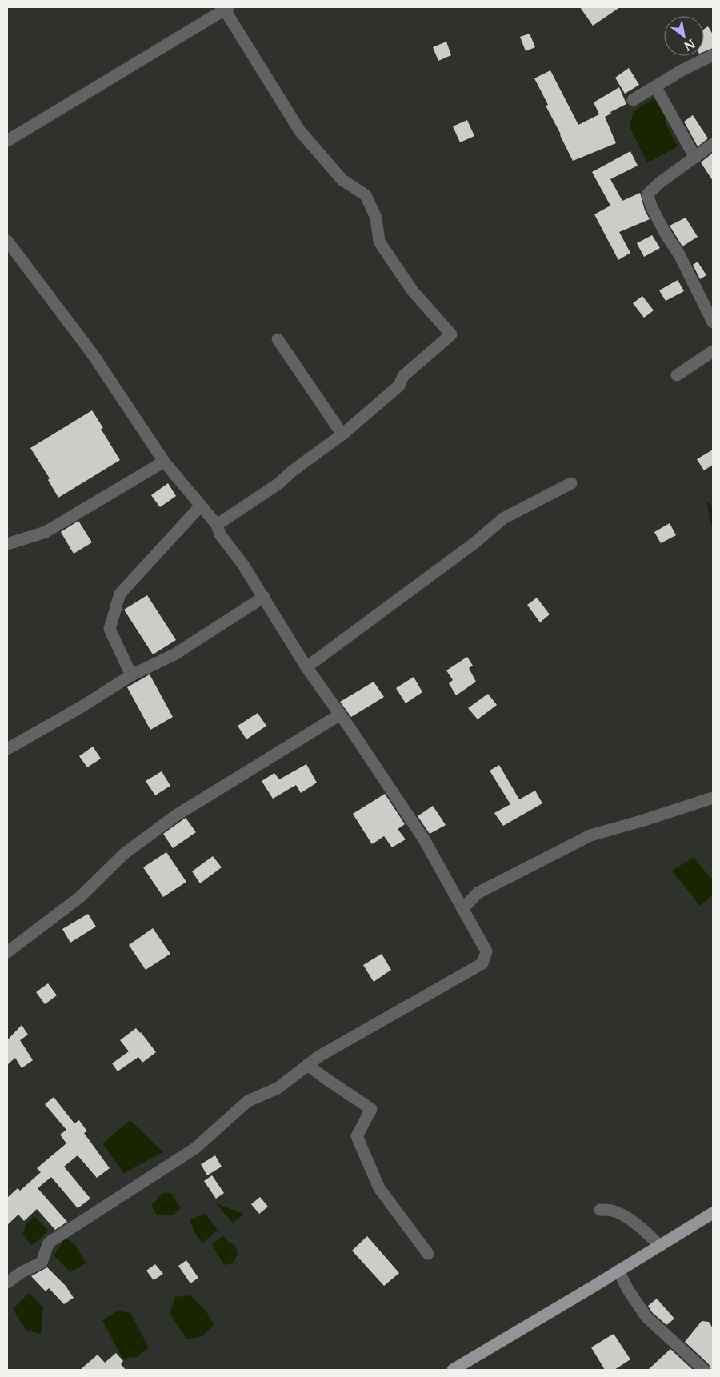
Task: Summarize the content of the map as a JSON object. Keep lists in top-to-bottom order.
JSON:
{
  "north": "bottom right"
}
